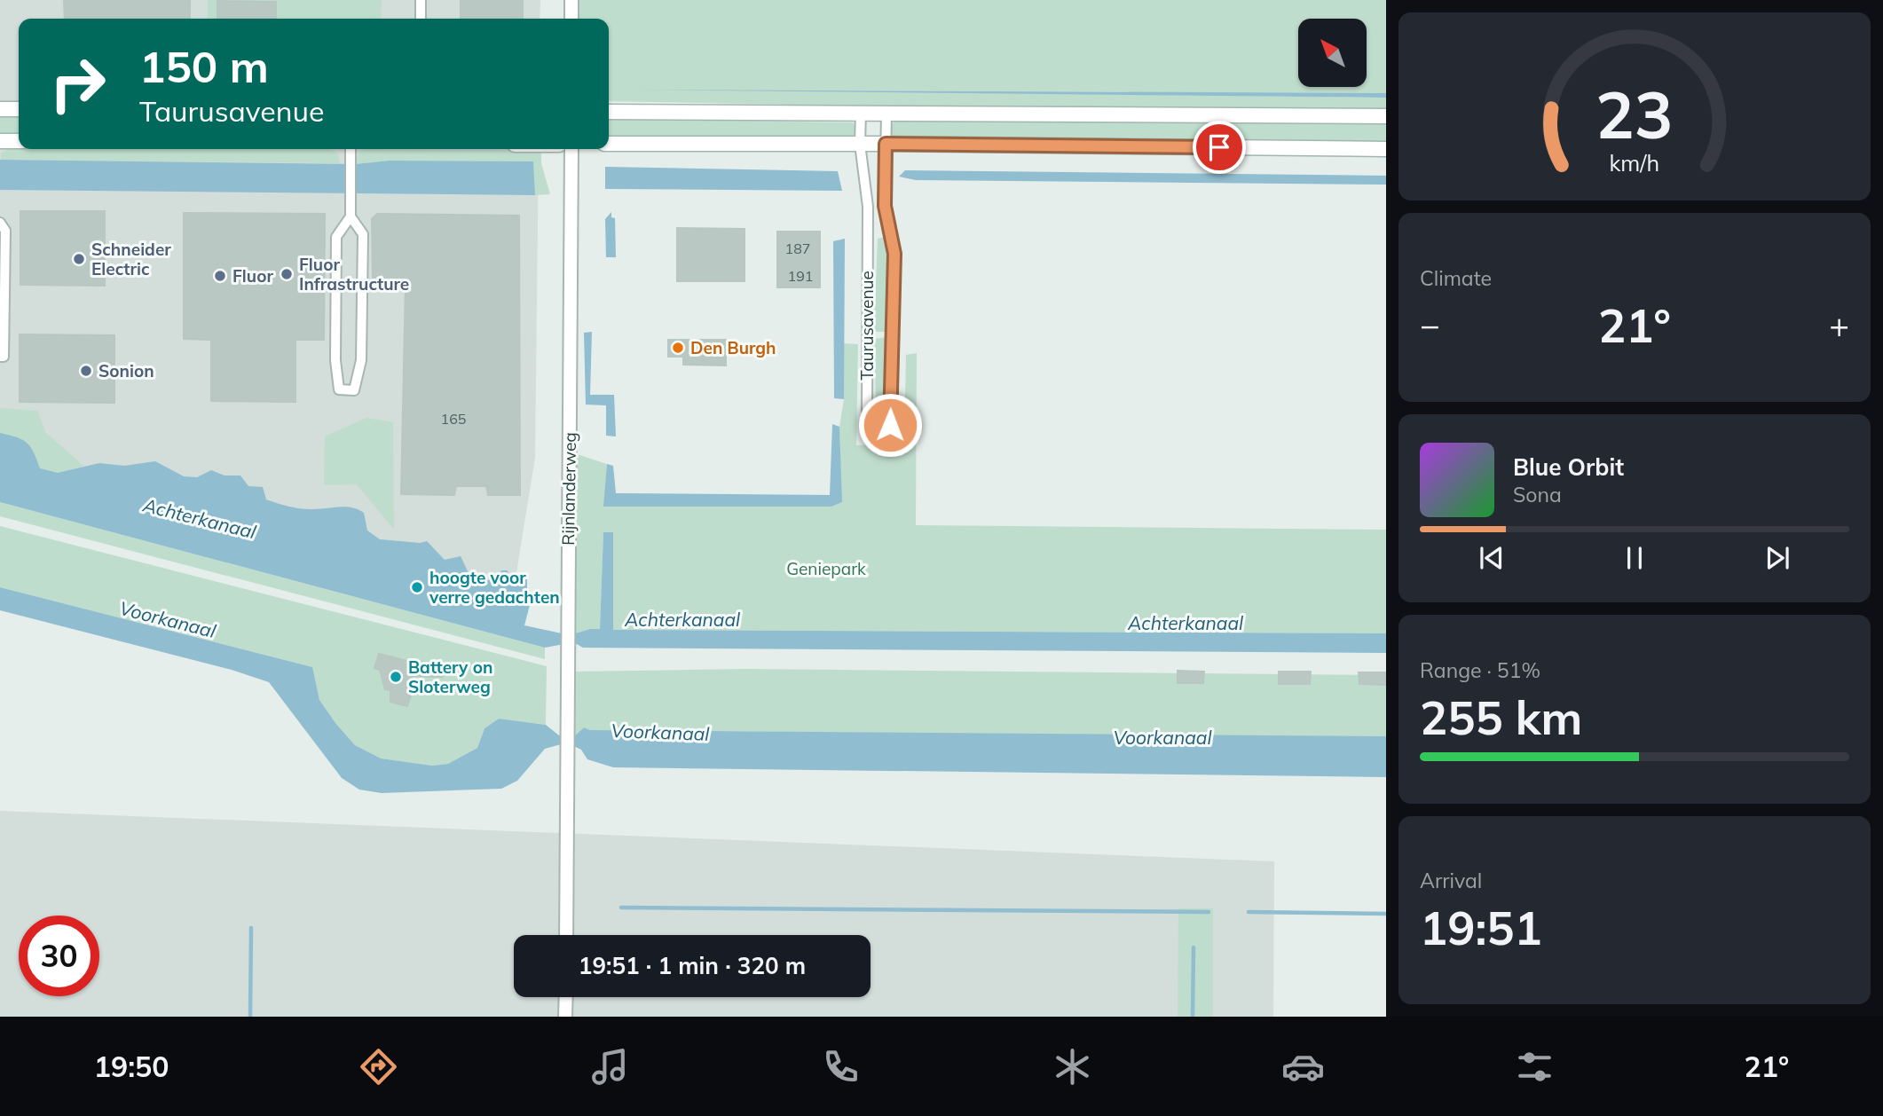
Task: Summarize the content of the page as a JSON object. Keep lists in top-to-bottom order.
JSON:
{
  "streets": {
    "street": ["Taurusavenue", "Rijnlanderweg"]
  },
  "water": ["Achterkanaal", "Voorkanaal"],
  "parks": ["Geniepark"],
  "places": [
    "Schneider Electric",
    "Fluor Infrastructure",
    "Fluor",
    "Den Burgh",
    "Sonion",
    "hoogte voor verre gedachten",
    "Battery on Sloterweg"
  ],
  "house_numbers": ["187", "191", "165"],
  "north": "top left",
  "page": {
    "turn": ["150 m", "Taurusavenue"],
    "tile": [
      "Climate",
      ["Range · 51%", "255 km"],
      ["Arrival", "19:51"]
    ],
    "heat": ["−", "21°", "+"],
    "song": ["Blue Orbit", "Sona"],
    "limit": "30",
    "trip": "19:51 · 1 min · 320 m",
    "tabs": ["19:50", "21°"],
    "gauge": ["23", "km/h"]
  }
}
